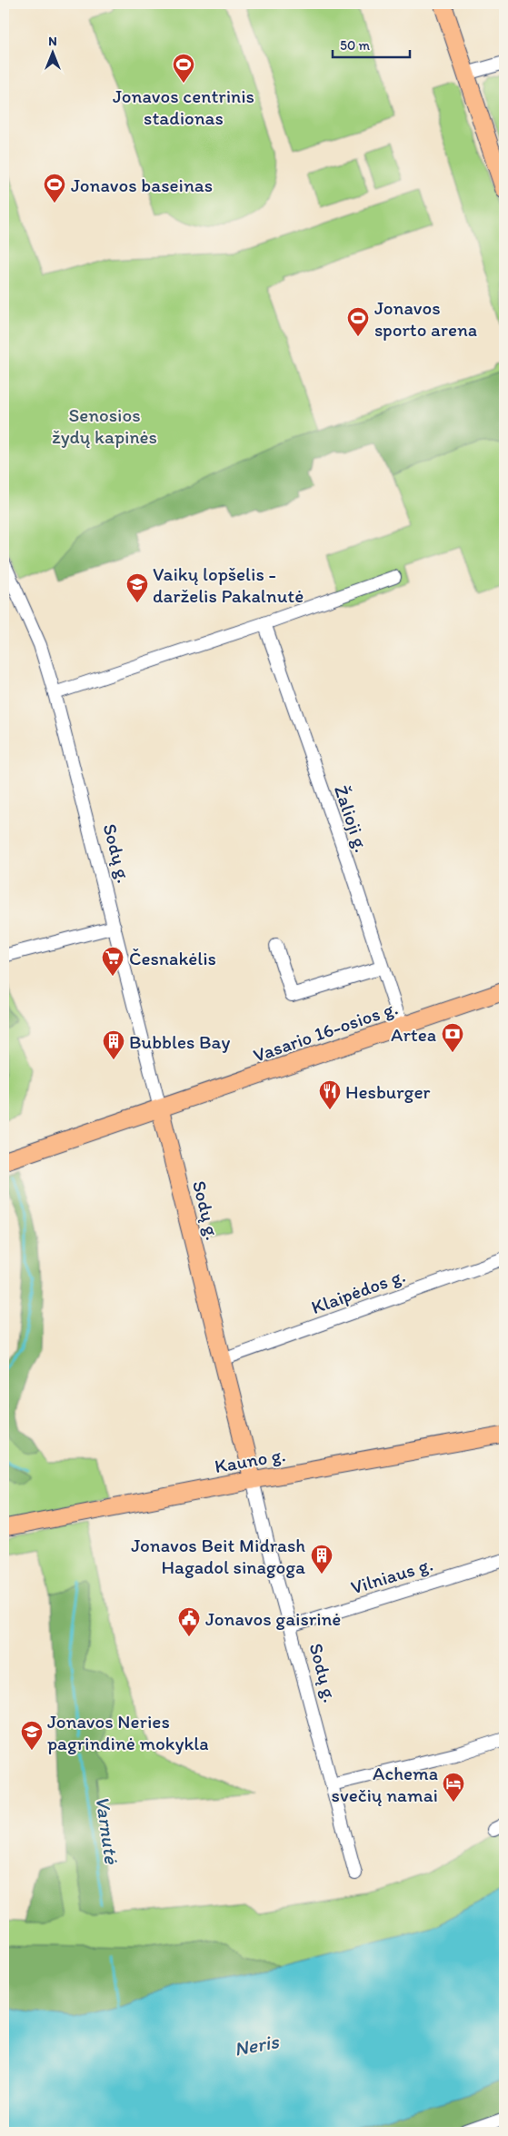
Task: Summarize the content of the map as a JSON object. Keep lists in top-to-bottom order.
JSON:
{
  "streets": {
    "main road": ["Sodų g.", "Vasario 16-osios g.", "Kauno g."],
    "street": ["Žalioji g.", "Klaipėdos g.", "Vilniaus g."]
  },
  "crossings": [
    ["Žalioji g.", "Vasario 16-osios g."],
    ["Sodų g.", "Vasario 16-osios g."],
    ["Sodų g.", "Klaipėdos g."],
    ["Sodų g.", "Kauno g."],
    ["Sodų g.", "Vilniaus g."]
  ],
  "water": ["Varnutė", "Neris"],
  "parks": ["Senosios žydų kapinės"],
  "places": {
    "sports": ["Jonavos centrinis stadionas", "Jonavos baseinas", "Jonavos sporto arena"],
    "school or university": ["Vaikų lopšelis - darželis Pakalnutė", "Jonavos Neries pagrindinė mokykla"],
    "supermarket": ["Česnakėlis"],
    "bank": ["Artea"],
    "building": ["Bubbles Bay", "Jonavos Beit Midrash Hagadol sinagoga"],
    "restaurant": ["Hesburger"],
    "public building": ["Jonavos gaisrinė"],
    "hotel": ["Achema svečių namai"]
  },
  "scale_bar": "50 m",
  "north": "top"
}
